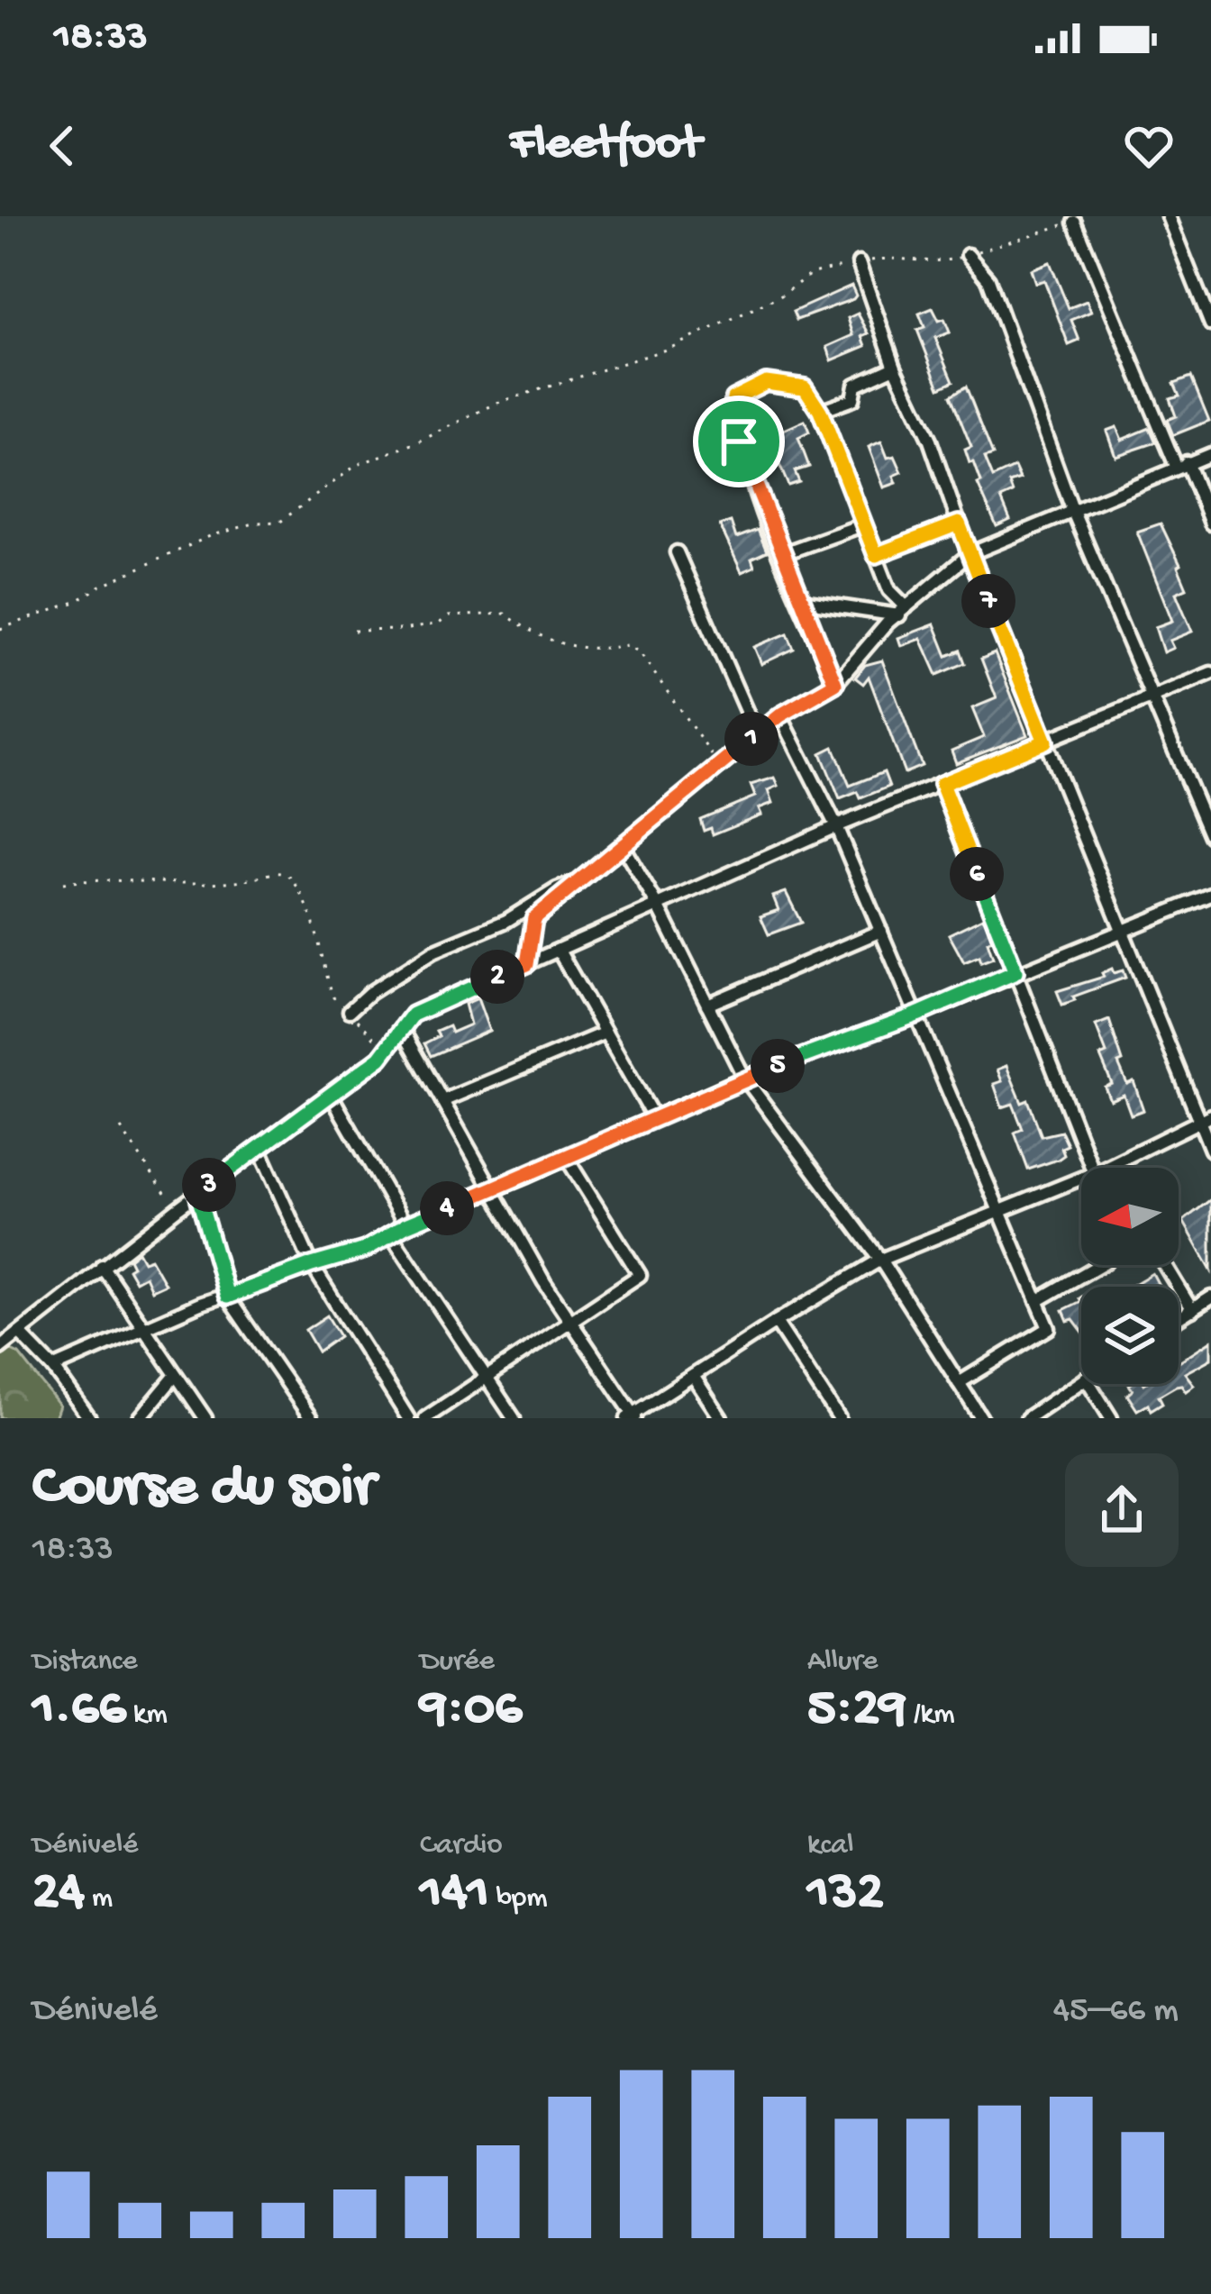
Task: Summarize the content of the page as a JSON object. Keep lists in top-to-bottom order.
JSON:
{
  "north": "left",
  "page": {
    "status": "18:33",
    "header": "Fleetfoot",
    "pins": [
      "7",
      "1",
      "6",
      "2",
      "5",
      "3",
      "4"
    ],
    "heading": ["Course du soir", "18:33"],
    "stats": [
      ["Distance", "1.66 km"],
      ["Durée", "9:06"],
      ["Allure", "5:29 /km"],
      ["Dénivelé", "24 m"],
      ["Cardio", "141 bpm"],
      ["kcal", "132"]
    ],
    "chart": ["Dénivelé", "45–66 m"]
  }
}
